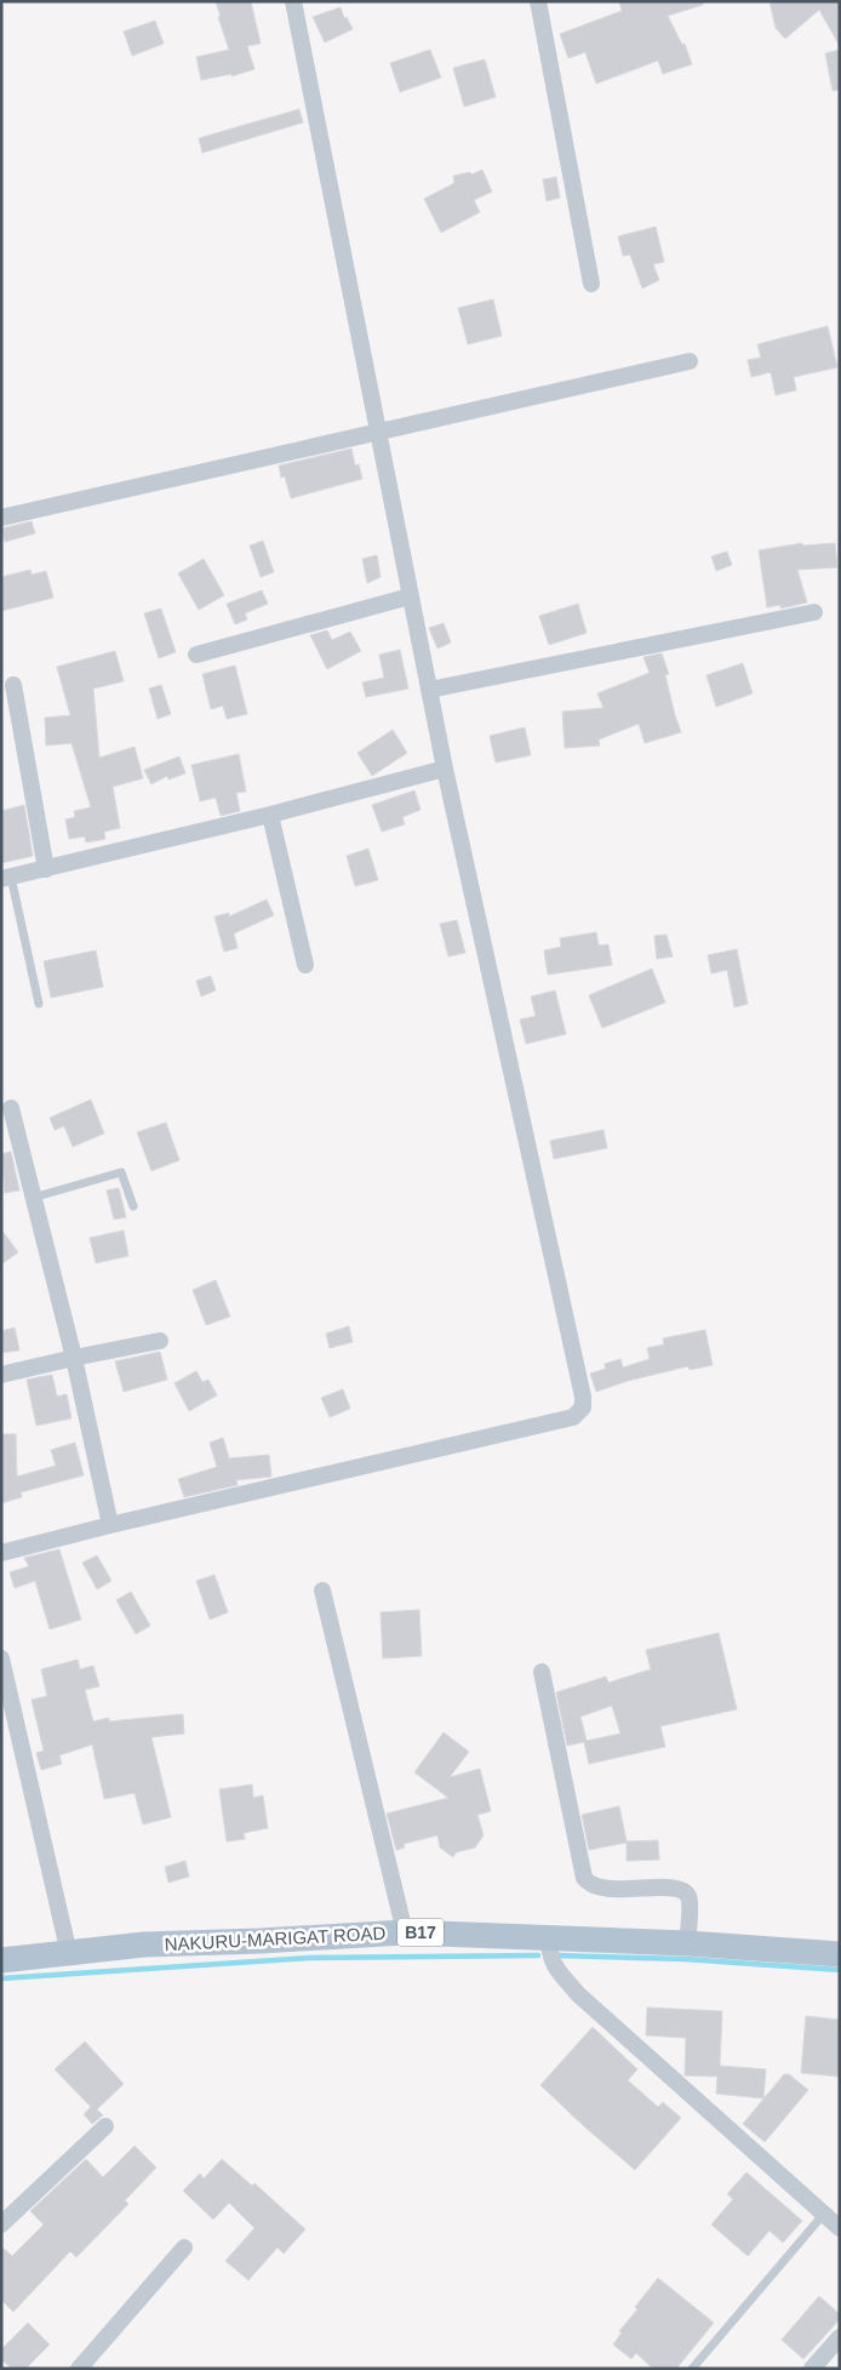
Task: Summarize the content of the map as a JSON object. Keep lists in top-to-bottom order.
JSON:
{
  "streets": {
    "main road": ["B17", "NAKURU-MARIGAT ROAD"]
  }
}
